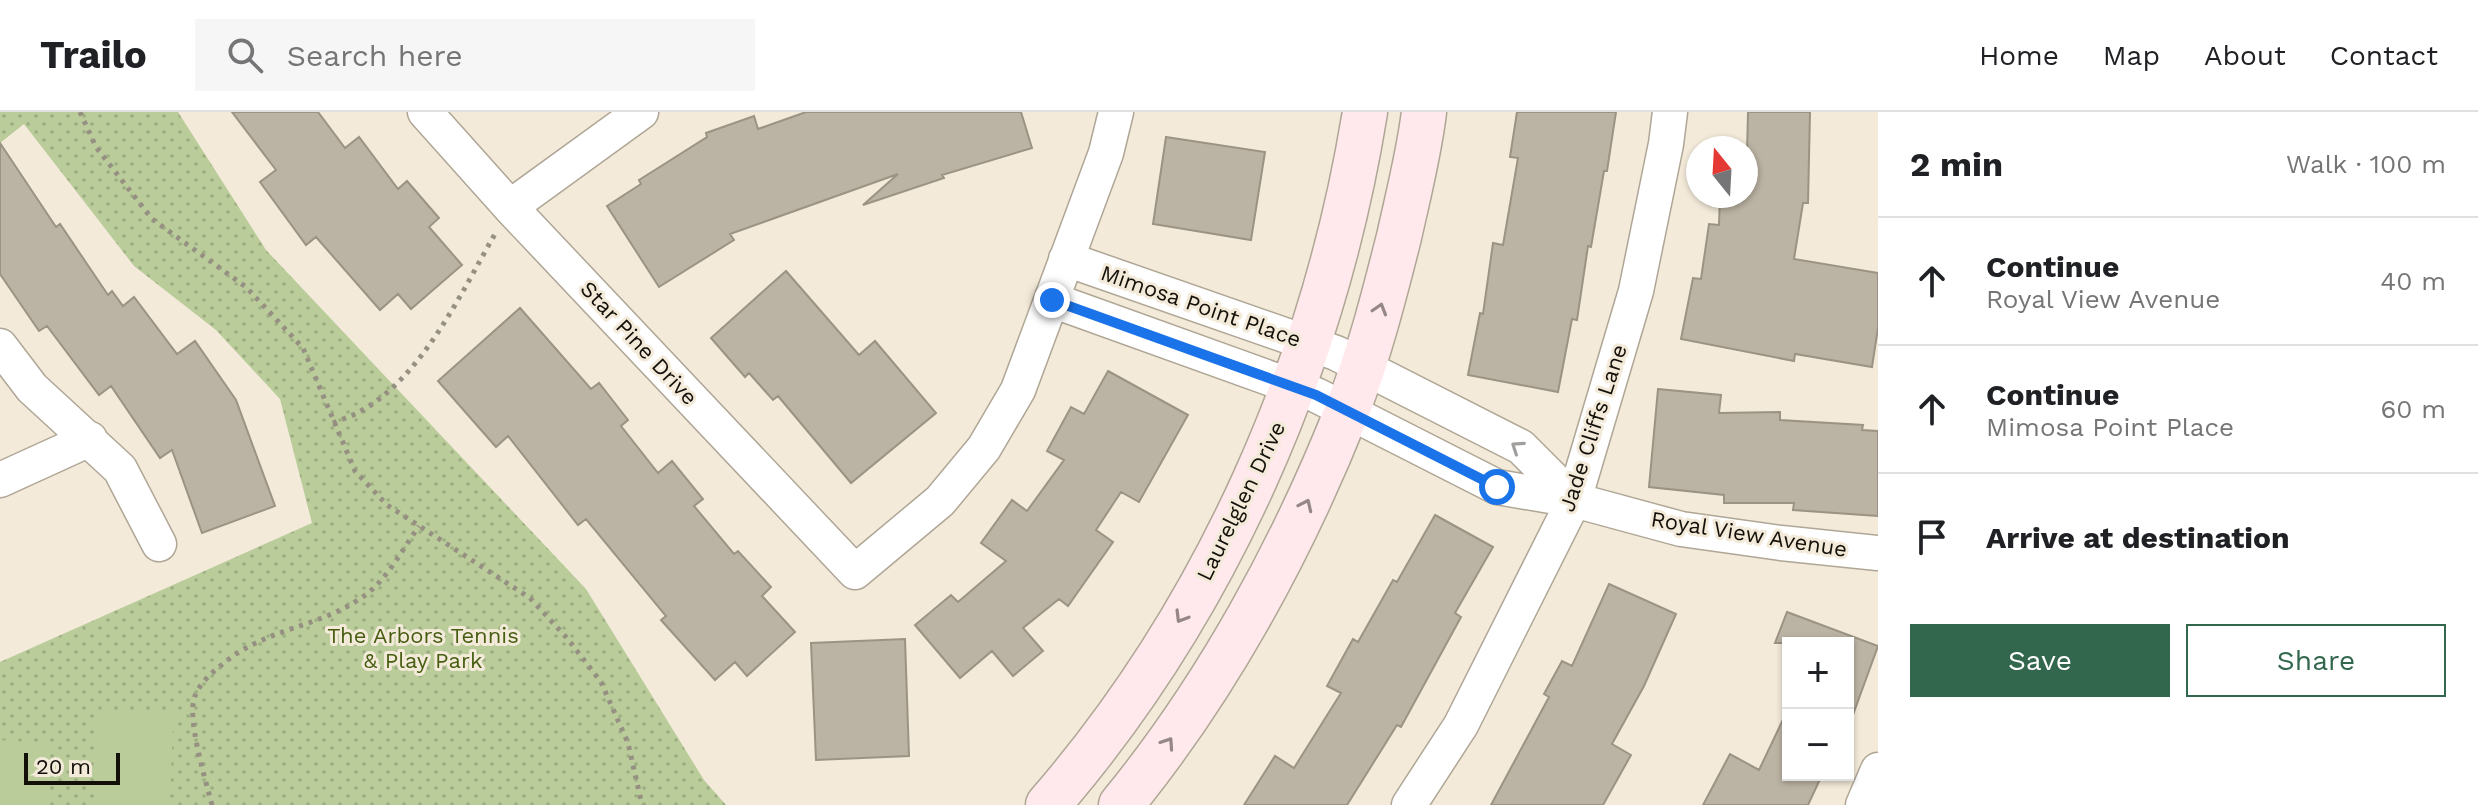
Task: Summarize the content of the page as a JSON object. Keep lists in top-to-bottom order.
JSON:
{
  "streets": {
    "street": [
      "Mimosa Point Place",
      "Star Pine Drive",
      "Jade Cliffs Lane",
      "Laurelglen Drive",
      "Royal View Avenue"
    ]
  },
  "crossings": [
    ["Mimosa Point Place", "Star Pine Drive"],
    ["Mimosa Point Place", "Laurelglen Drive"],
    ["Mimosa Point Place", "Royal View Avenue"],
    ["Jade Cliffs Lane", "Royal View Avenue"],
    ["Laurelglen Drive", "Royal View Avenue"]
  ],
  "parks": ["The Arbors Tennis & Play Park"],
  "scale_bar": "20 m",
  "north": "top",
  "page": {
    "header": "Trailo",
    "search": "Search here",
    "nav": [
      "Home",
      "Map",
      "About",
      "Contact"
    ],
    "heading": ["2 min", "Walk · 100 m"],
    "list": [
      ["Continue", "Royal View Avenue", "40 m"],
      ["Continue", "Mimosa Point Place", "60 m"],
      "Arrive at destination"
    ],
    "buttons": ["Save", "Share"],
    "map_buttons": ["+", "−"],
    "scale": "20 m"
  }
}
